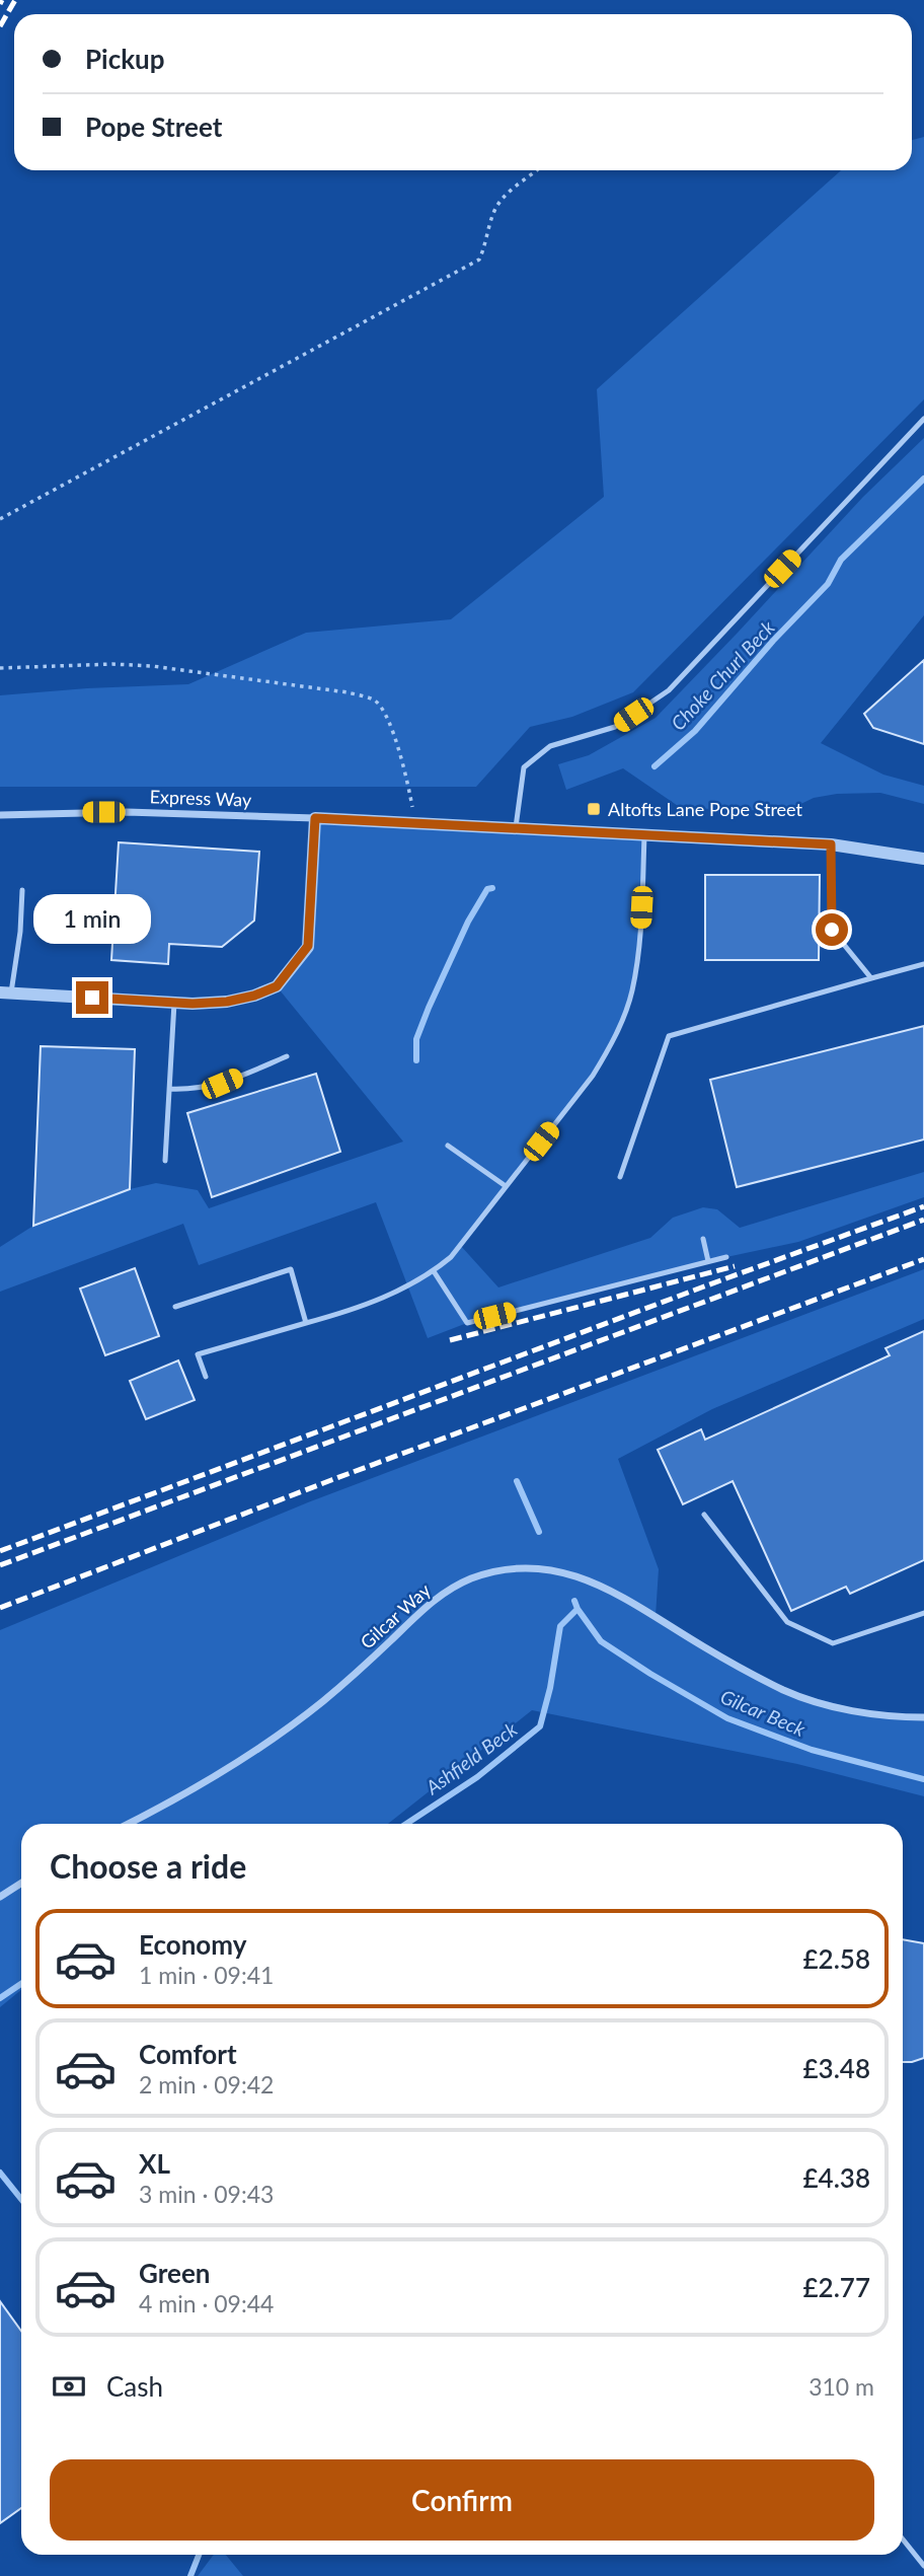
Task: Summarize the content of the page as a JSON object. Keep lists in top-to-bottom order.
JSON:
{
  "streets": {
    "street": ["Express Way", "Gilcar Way"]
  },
  "water": ["Choke Churl Beck", "Gilcar Beck", "Ashfield Beck"],
  "places": {
    "transit": ["Altofts Lane Pope Street"]
  },
  "page": {
    "banner": ["Pickup", "Pope Street"],
    "bubble": "1 min",
    "heading": "Choose a ride",
    "list": [
      {
        "name": "Economy",
        "note": "1 min · 09:41",
        "value": "£2.58"
      },
      {
        "name": "Comfort",
        "note": "2 min · 09:42",
        "value": "£3.48"
      },
      {
        "name": "XL",
        "note": "3 min · 09:43",
        "value": "£4.38"
      },
      {
        "name": "Green",
        "note": "4 min · 09:44",
        "value": "£2.77"
      }
    ],
    "pay": ["Cash", "310 m"],
    "buttons": "Confirm"
  }
}
